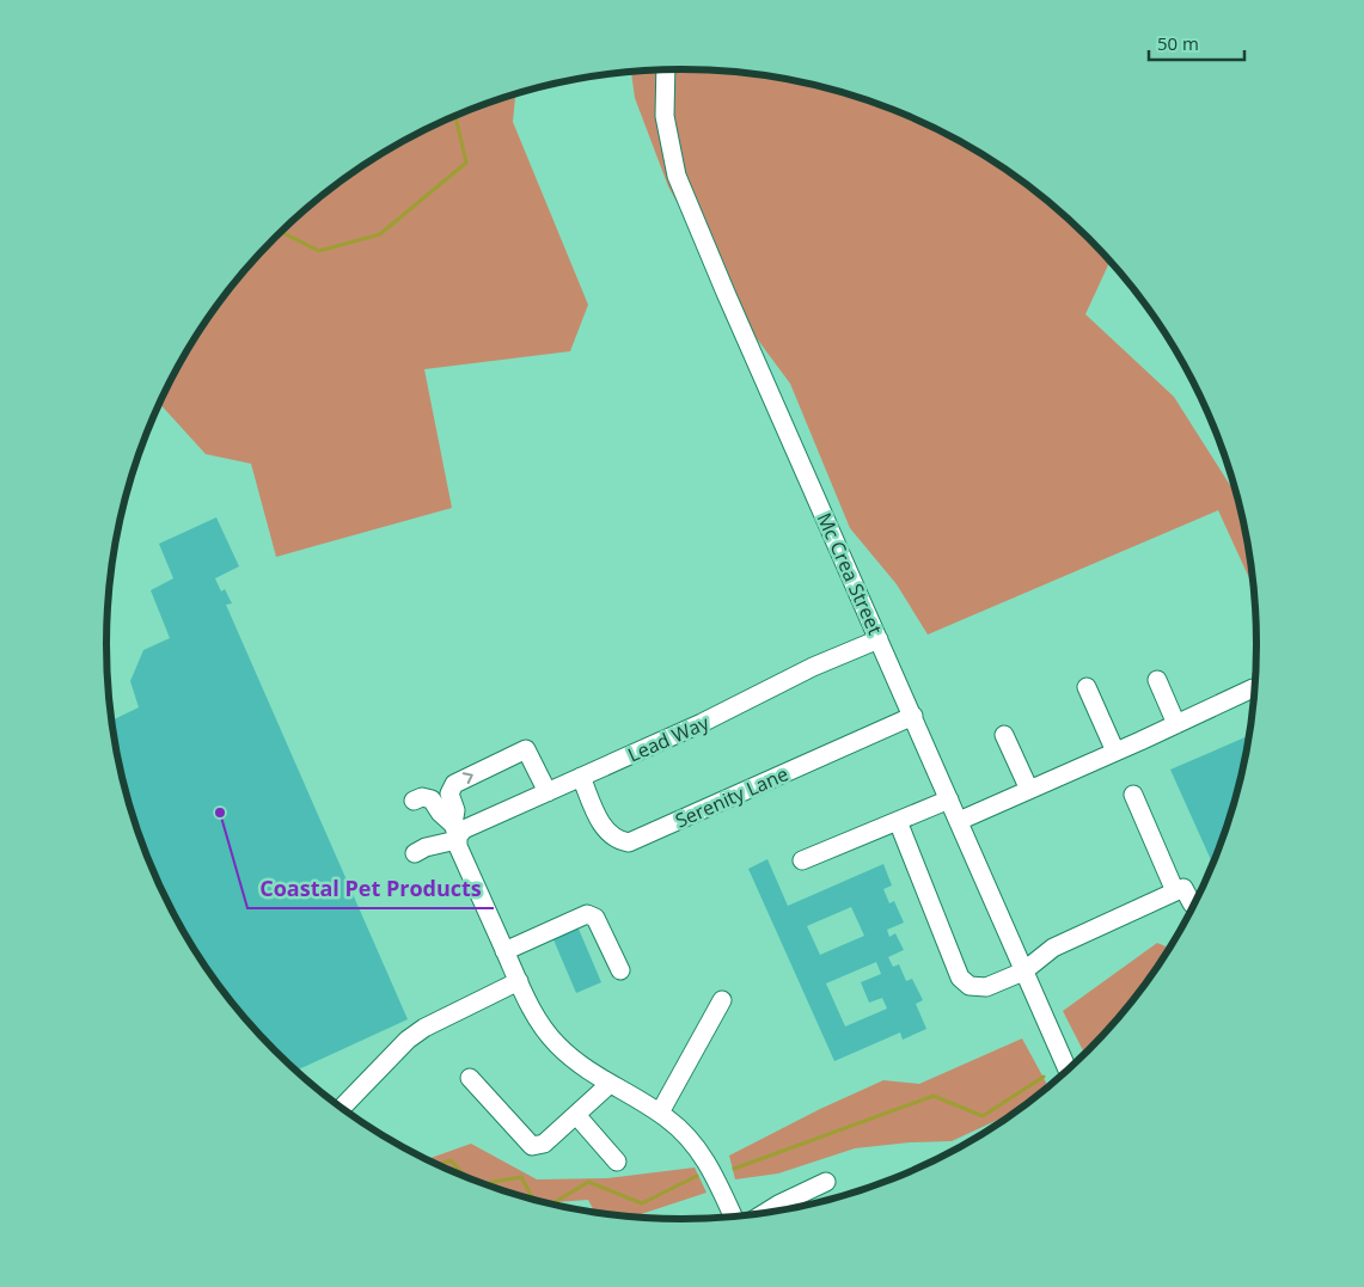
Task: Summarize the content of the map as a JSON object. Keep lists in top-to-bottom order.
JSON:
{
  "streets": {
    "street": ["Mc Crea Street", "Lead Way", "Serenity Lane"]
  },
  "crossings": [
    ["Mc Crea Street", "Lead Way"],
    ["Mc Crea Street", "Serenity Lane"],
    ["Lead Way", "Serenity Lane"]
  ],
  "places": ["Coastal Pet Products"],
  "scale_bar": "50 m"
}
